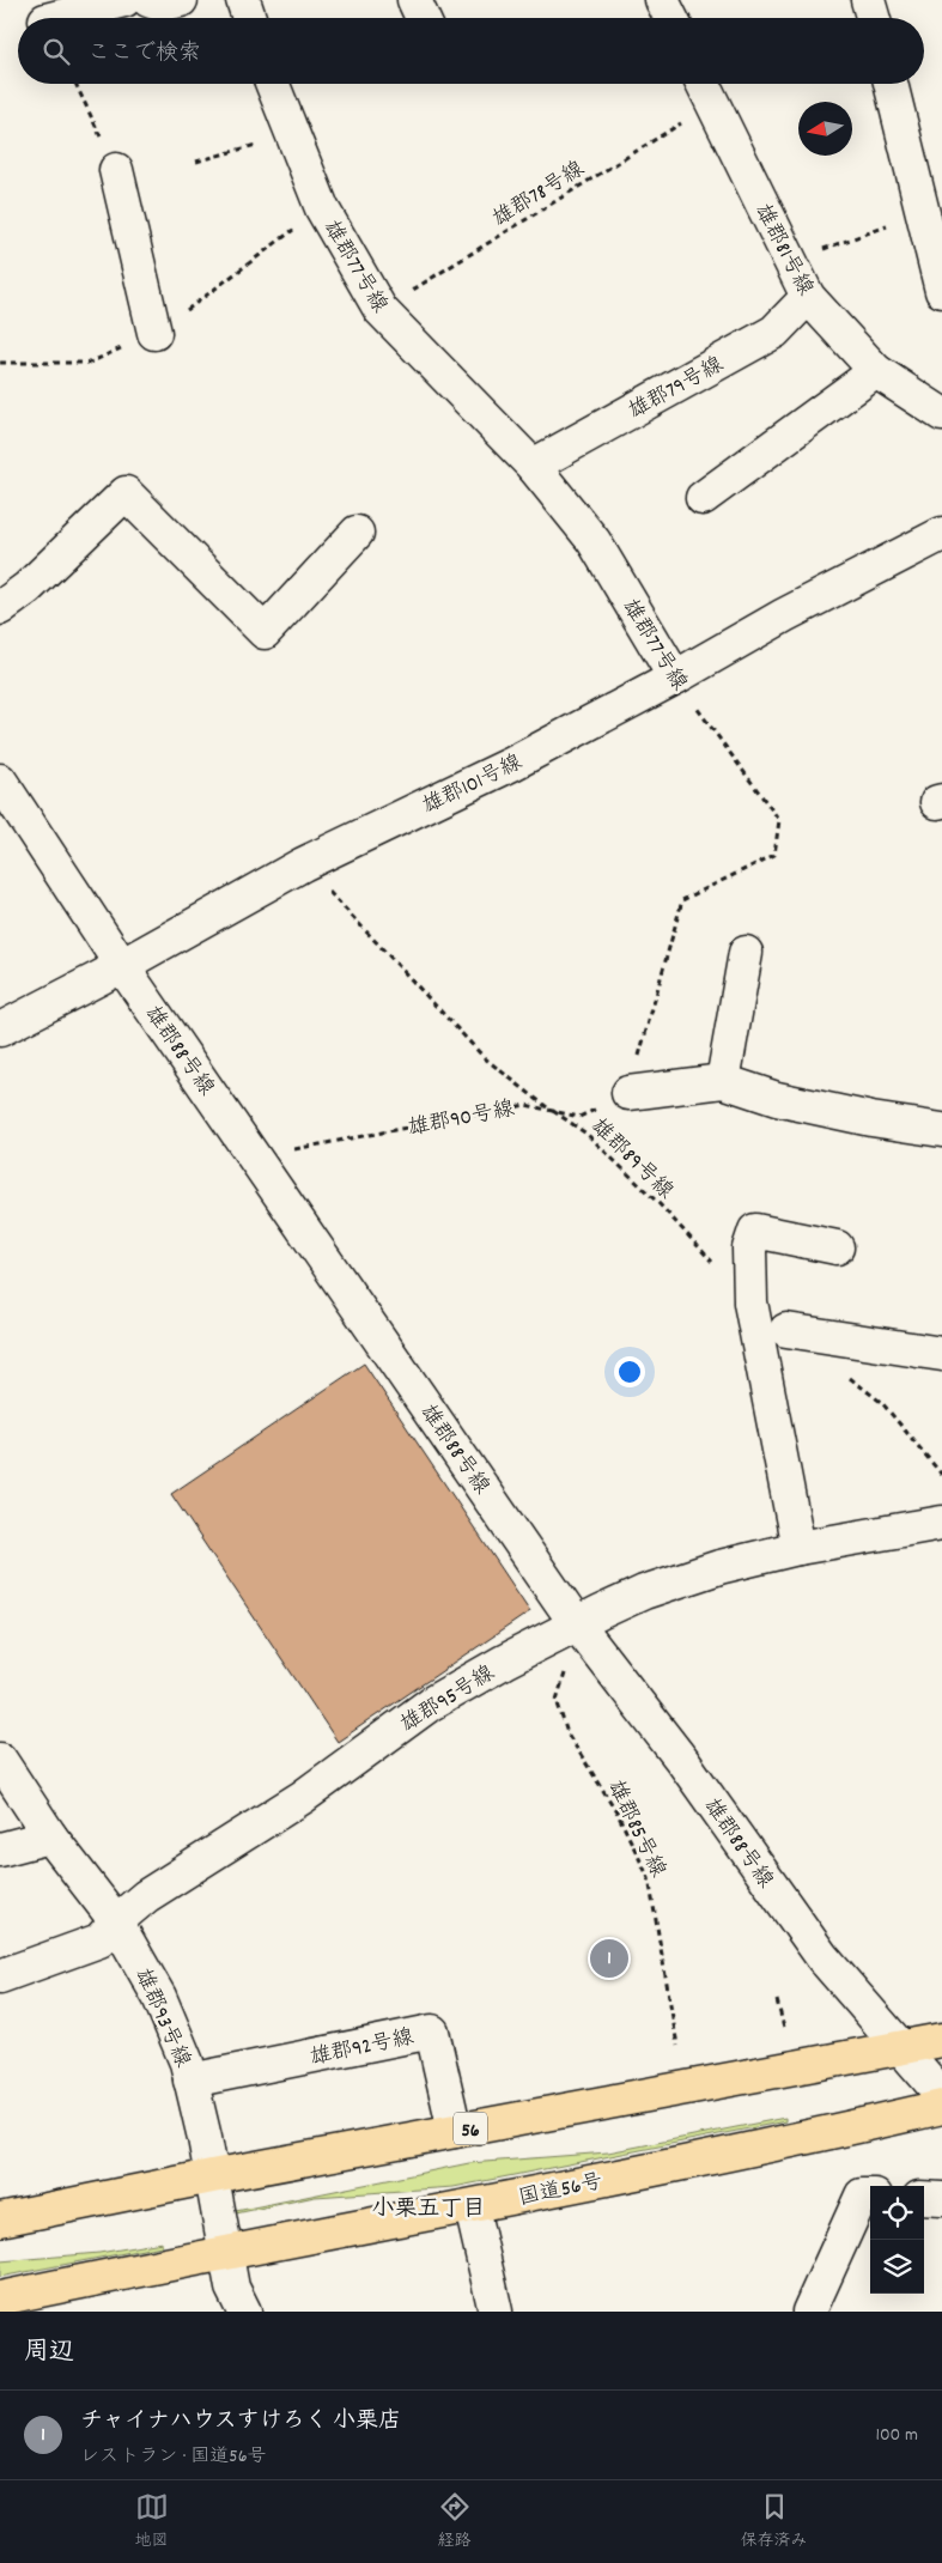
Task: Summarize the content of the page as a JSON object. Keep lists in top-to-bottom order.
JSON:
{
  "streets": {
    "highway": ["56", "国道56号"],
    "street": [
      "雄郡81号線",
      "雄郡77号線",
      "雄郡79号線",
      "雄郡101号線",
      "雄郡88号線",
      "雄郡95号線",
      "雄郡93号線",
      "雄郡92号線"
    ],
    "path": [
      "雄郡78号線",
      "雄郡90号線",
      "雄郡89号線",
      "雄郡85号線"
    ]
  },
  "crossings": [
    ["雄郡78号線", "雄郡81号線"],
    ["雄郡78号線", "雄郡77号線"],
    ["雄郡81号線", "雄郡79号線"],
    ["雄郡77号線", "雄郡79号線"],
    ["雄郡77号線", "雄郡101号線"],
    ["雄郡77号線", "雄郡90号線"],
    ["雄郡101号線", "雄郡88号線"],
    ["雄郡101号線", "雄郡89号線"],
    ["雄郡88号線", "雄郡90号線"],
    ["雄郡88号線", "雄郡95号線"],
    ["雄郡88号線", "雄郡85号線"],
    ["雄郡88号線", "56"],
    ["雄郡90号線", "雄郡89号線"],
    ["雄郡95号線", "雄郡85号線"],
    ["雄郡95号線", "雄郡93号線"],
    ["雄郡93号線", "雄郡92号線"],
    ["雄郡93号線", "56"],
    ["雄郡93号線", "国道56号"],
    ["雄郡92号線", "56"]
  ],
  "districts": ["小栗五丁目"],
  "north": "left",
  "page": {
    "search": "ここで検索",
    "pins": "1",
    "heading": "周辺",
    "list": [
      {
        "mark": "1",
        "name": "チャイナハウスすけろく 小栗店",
        "note": "レストラン · 国道56号",
        "value": "100 m"
      }
    ],
    "nav": ["地図", "経路", "保存済み"]
  }
}
